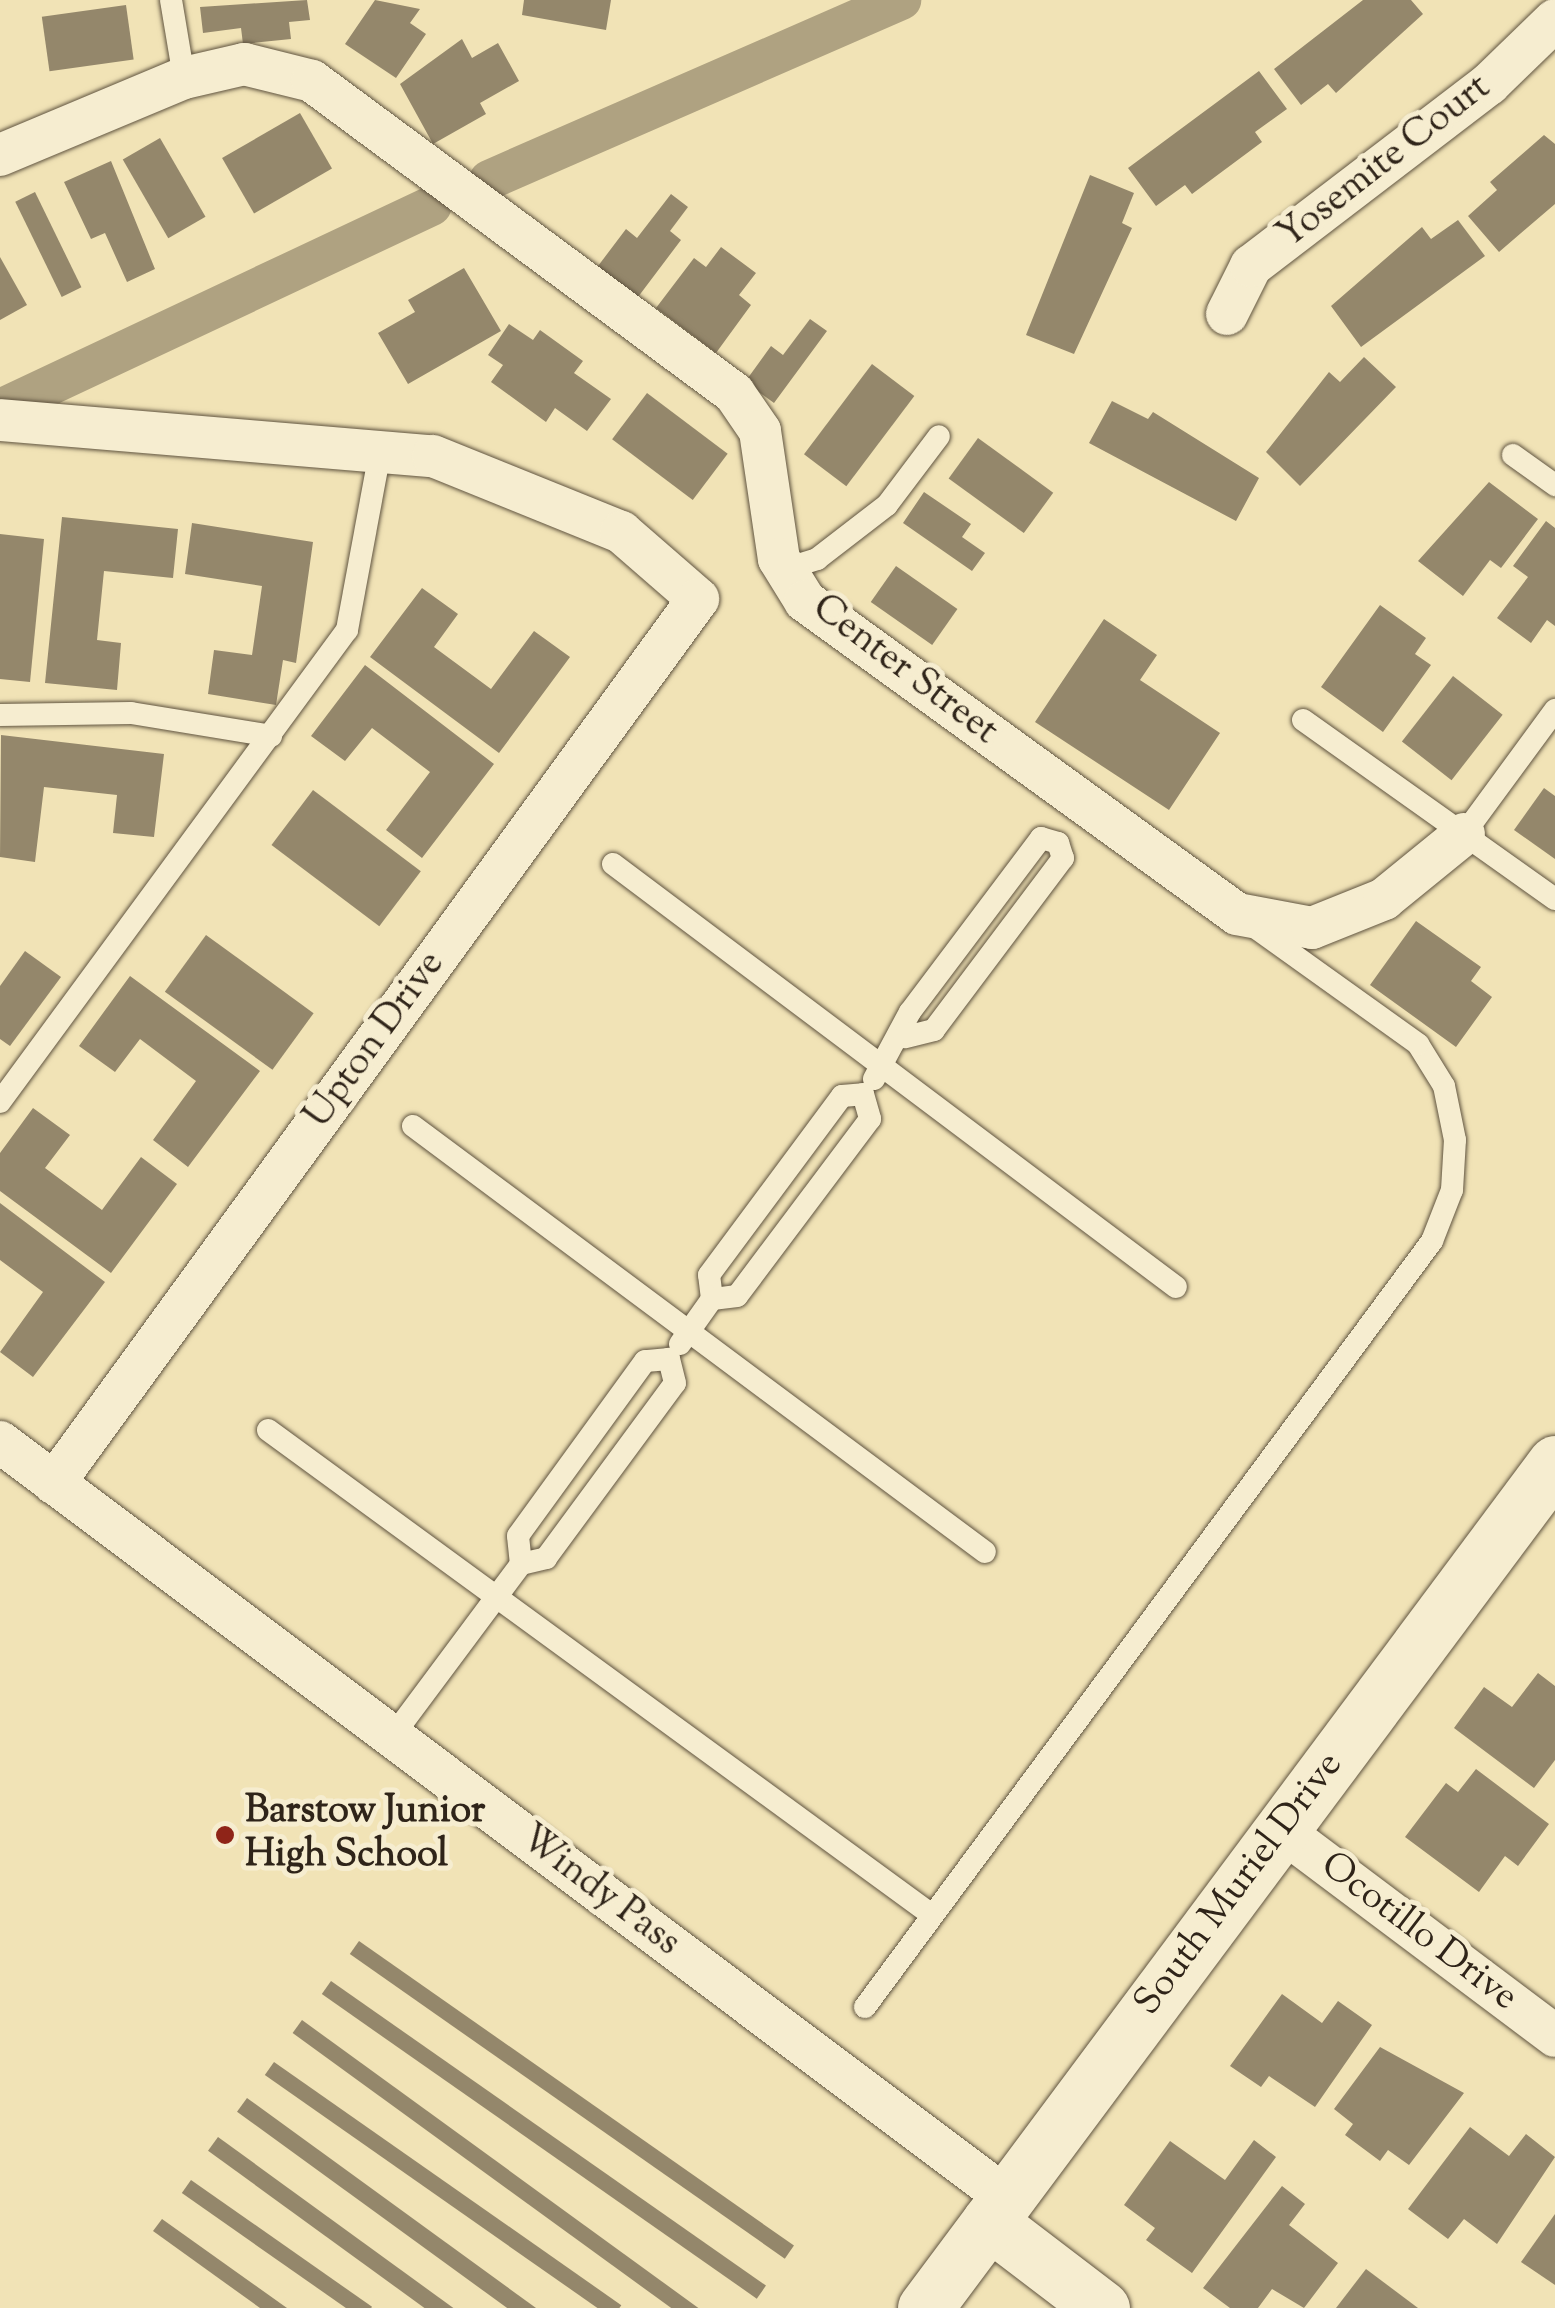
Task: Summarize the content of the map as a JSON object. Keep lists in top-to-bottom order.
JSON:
{
  "streets": {
    "main road": ["South Muriel Drive", "Windy Pass"],
    "street": [
      "Yosemite Court",
      "Center Street",
      "Upton Drive",
      "Ocotillo Drive"
    ]
  },
  "crossings": [
    ["Upton Drive", "Windy Pass"],
    ["South Muriel Drive", "Windy Pass"],
    ["South Muriel Drive", "Ocotillo Drive"]
  ],
  "places": ["Barstow Junior High School"]
}
